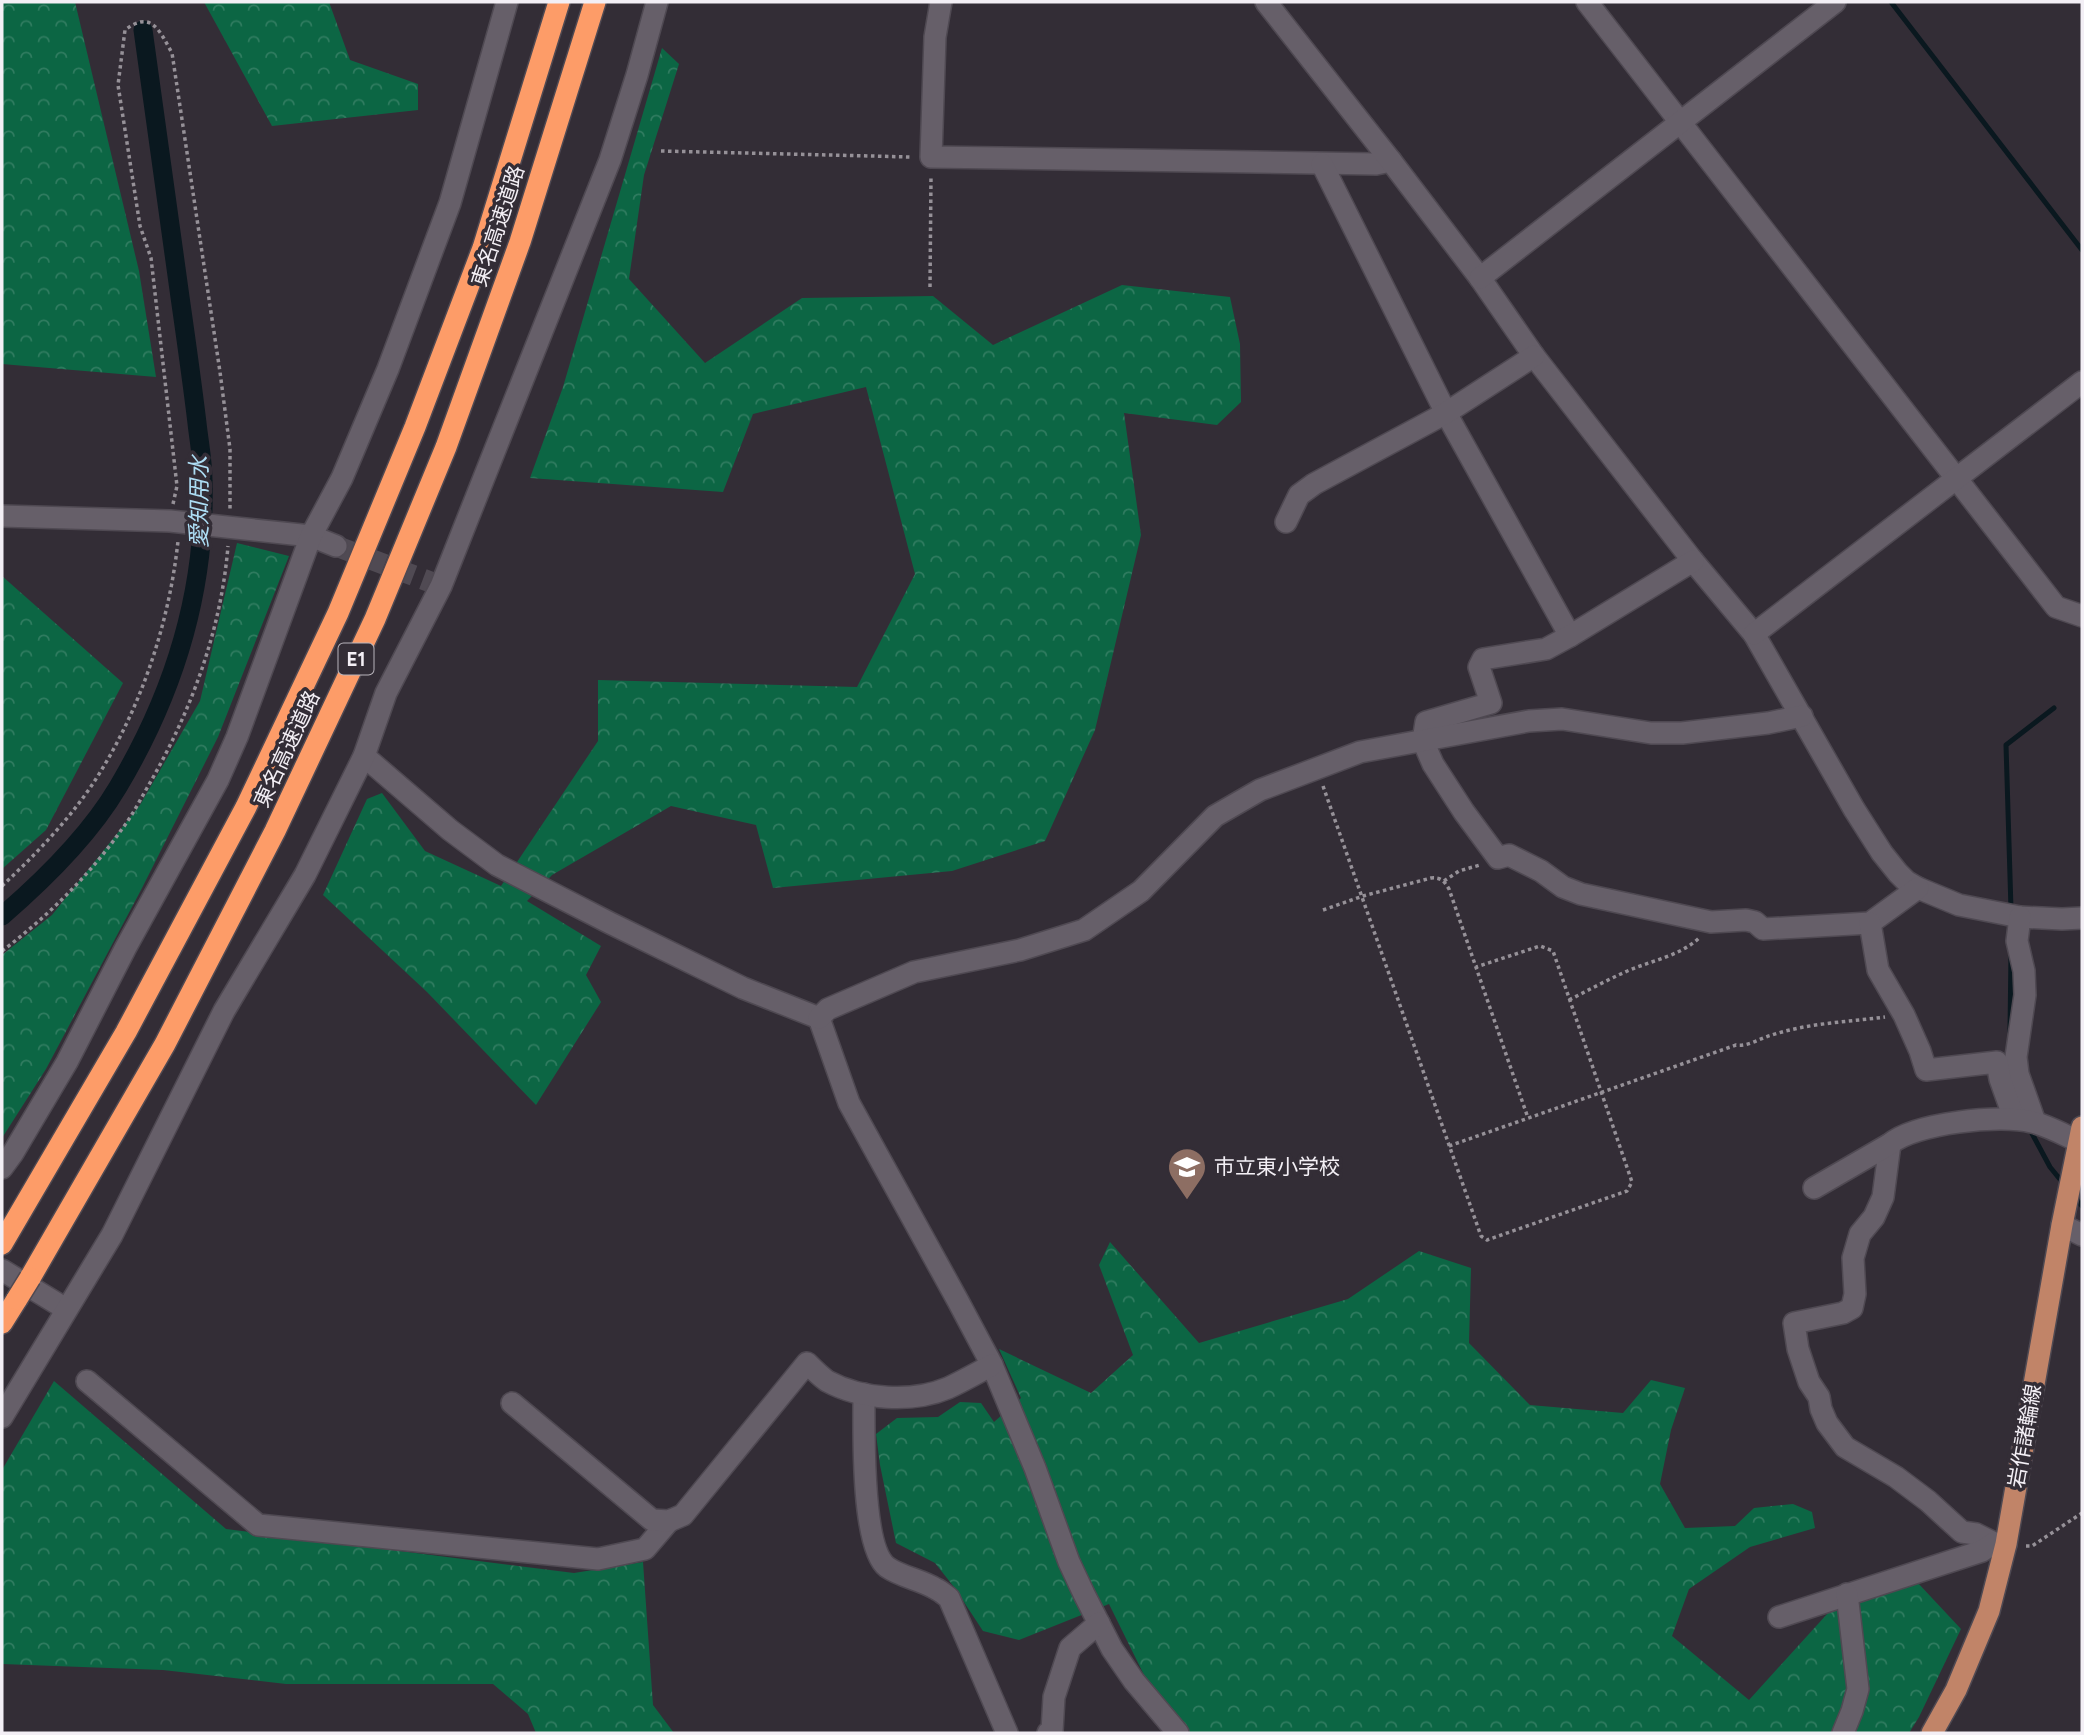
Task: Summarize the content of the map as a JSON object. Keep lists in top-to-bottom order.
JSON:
{
  "streets": {
    "highway": ["東名高速道路", "E1"],
    "main road": ["岩作諸輪線"]
  },
  "water": ["愛知用水"],
  "places": {
    "school or university": ["市立東小学校"]
  }
}
